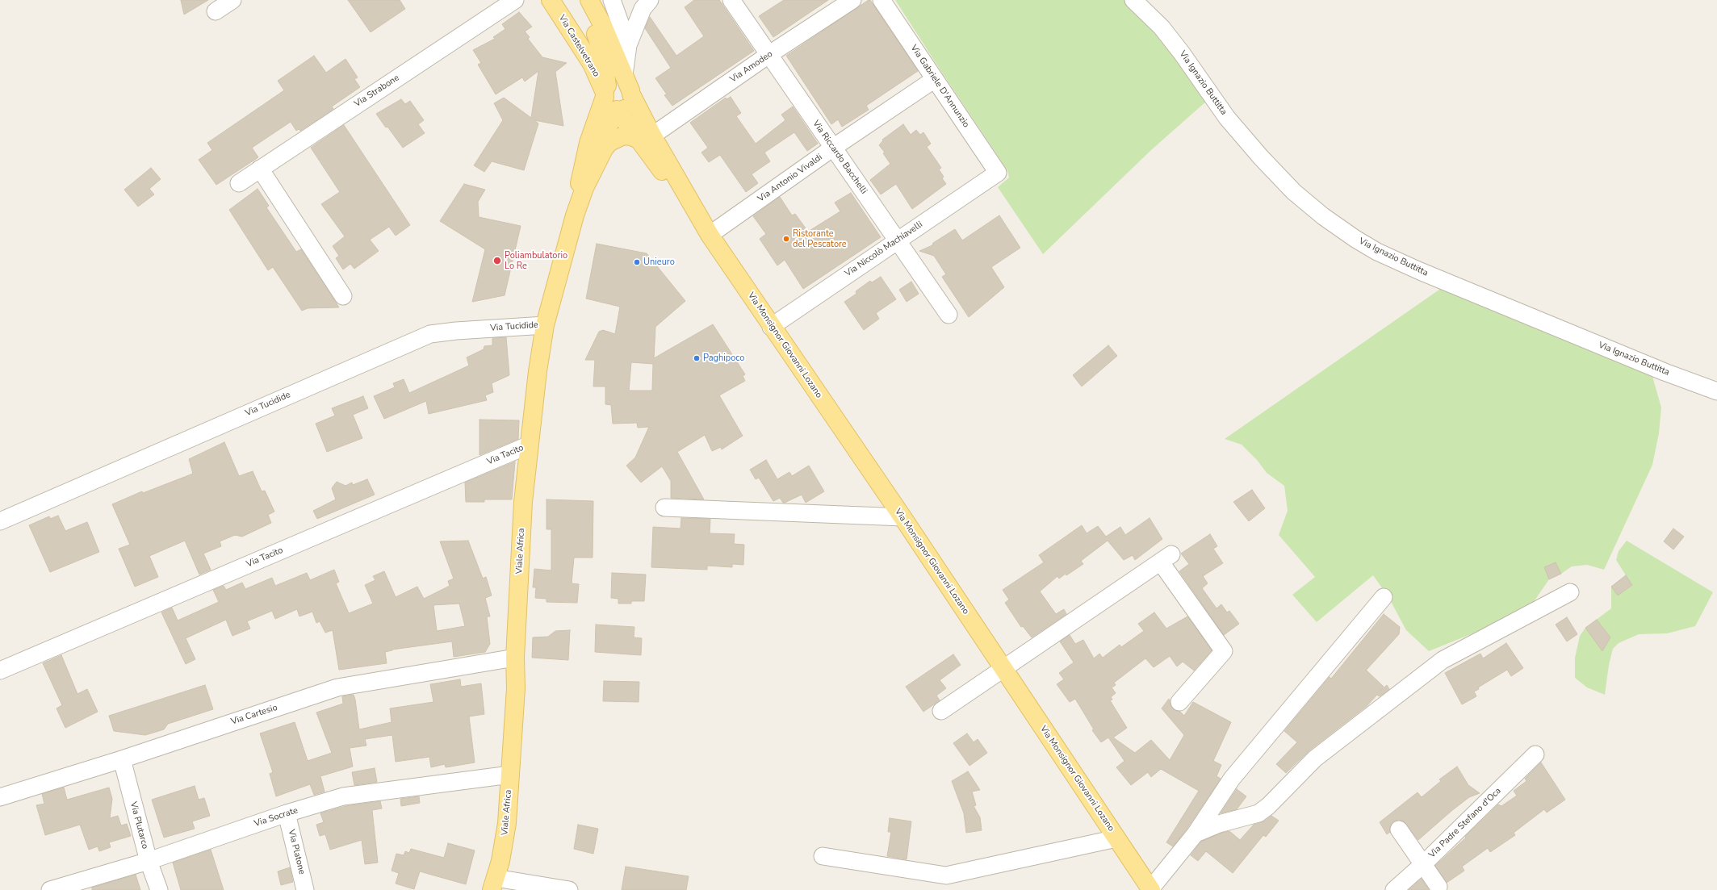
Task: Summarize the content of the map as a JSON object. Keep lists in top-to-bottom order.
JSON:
{
  "streets": {
    "main road": ["Via Castelvetrano", "Via Monsignor Giovanni Lozano", "Viale Africa"],
    "street": [
      "Via Amodeo",
      "Via Ignazio Buttitta",
      "Via Gabriele D'Annunzio",
      "Via Strabone",
      "Via Riccardo Bacchelli",
      "Via Antonio Vivaldi",
      "Via Niccolò Machiavelli",
      "Via Tucidide",
      "Via Tacito",
      "Via Cartesio",
      "Via Socrate",
      "Via Padre Stefano d'Oca",
      "Via Plutarco",
      "Via Platone"
    ]
  },
  "crossings": [
    ["Via Amodeo", "Via Riccardo Bacchelli"],
    ["Via Amodeo", "Via Monsignor Giovanni Lozano"],
    ["Via Gabriele D'Annunzio", "Via Antonio Vivaldi"],
    ["Via Gabriele D'Annunzio", "Via Niccolò Machiavelli"],
    ["Via Riccardo Bacchelli", "Via Antonio Vivaldi"],
    ["Via Riccardo Bacchelli", "Via Niccolò Machiavelli"],
    ["Via Antonio Vivaldi", "Via Monsignor Giovanni Lozano"],
    ["Via Niccolò Machiavelli", "Via Monsignor Giovanni Lozano"],
    ["Via Tucidide", "Viale Africa"],
    ["Via Tacito", "Viale Africa"],
    ["Viale Africa", "Via Cartesio"],
    ["Viale Africa", "Via Socrate"],
    ["Via Cartesio", "Via Plutarco"],
    ["Via Socrate", "Via Plutarco"],
    ["Via Socrate", "Via Platone"]
  ],
  "places": [
    "Ristorante del Pescatore",
    "Poliambulatorio Lo Re",
    "Unieuro",
    "Paghipoco"
  ]
}
